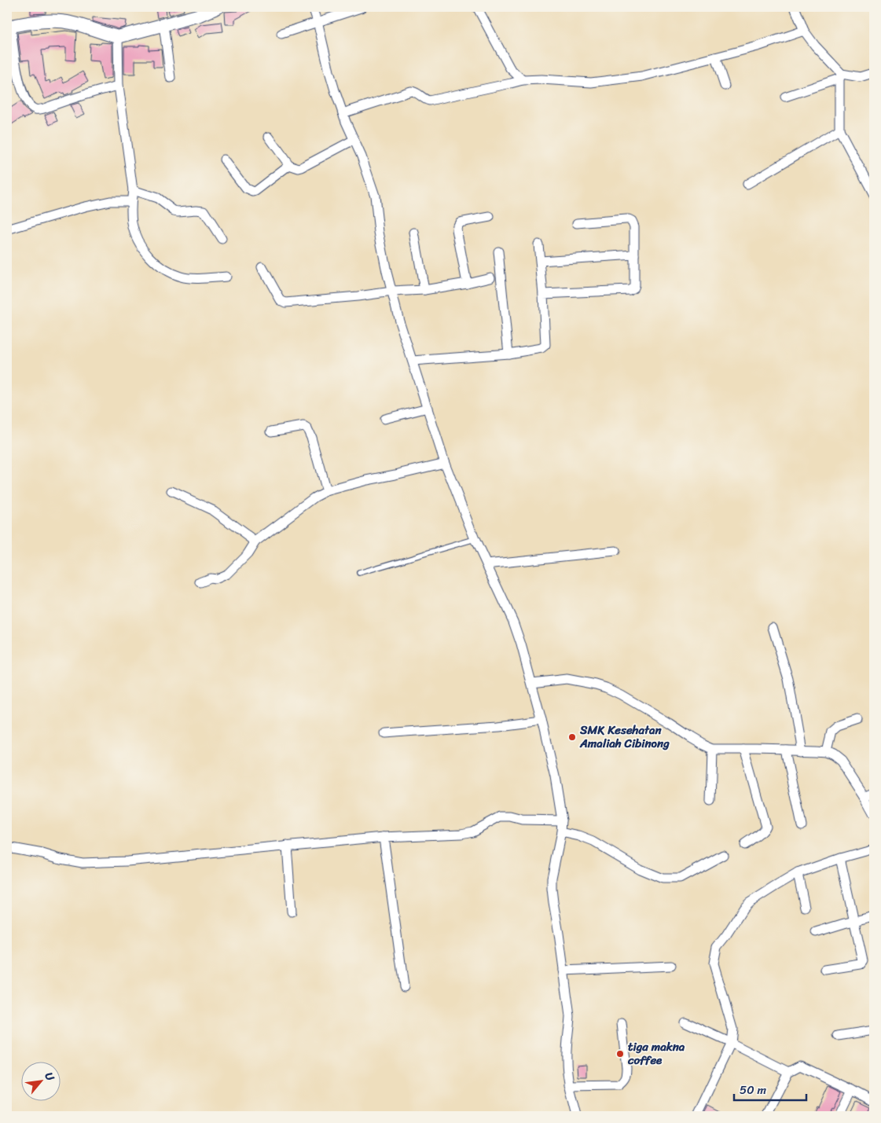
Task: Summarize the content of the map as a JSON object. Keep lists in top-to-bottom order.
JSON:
{
  "places": ["SMK Kesehatan Amaliah Cibinong", "tiga makna coffee"],
  "scale_bar": "50 m",
  "north": "top right"
}
